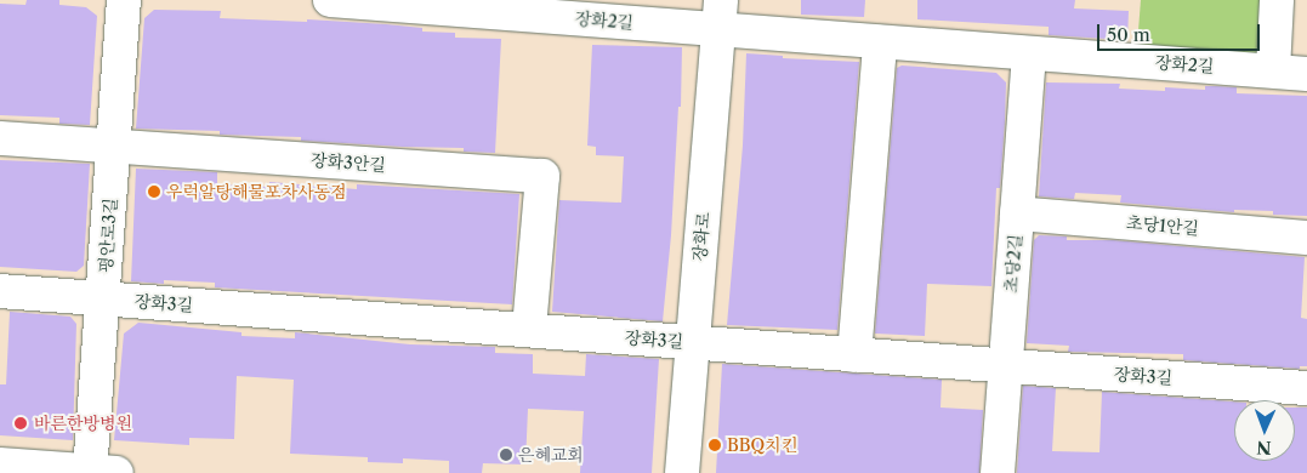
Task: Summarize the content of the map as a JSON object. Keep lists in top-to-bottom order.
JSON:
{
  "streets": {
    "street": [
      "장화2길",
      "장화3안길",
      "초당1안길",
      "평안로3길",
      "장화로",
      "초당2길",
      "장화3길"
    ]
  },
  "crossings": [
    ["장화2길", "장화로"],
    ["장화2길", "초당2길"],
    ["장화3안길", "평안로3길"],
    ["장화3안길", "장화3길"],
    ["초당1안길", "초당2길"],
    ["평안로3길", "장화3길"],
    ["장화로", "장화3길"],
    ["초당2길", "장화3길"]
  ],
  "places": [
    "우럭알탕해물포차사동점",
    "바른한방병원",
    "BBQ치킨",
    "은혜교회"
  ],
  "scale_bar": "50 m",
  "north": "bottom"
}
